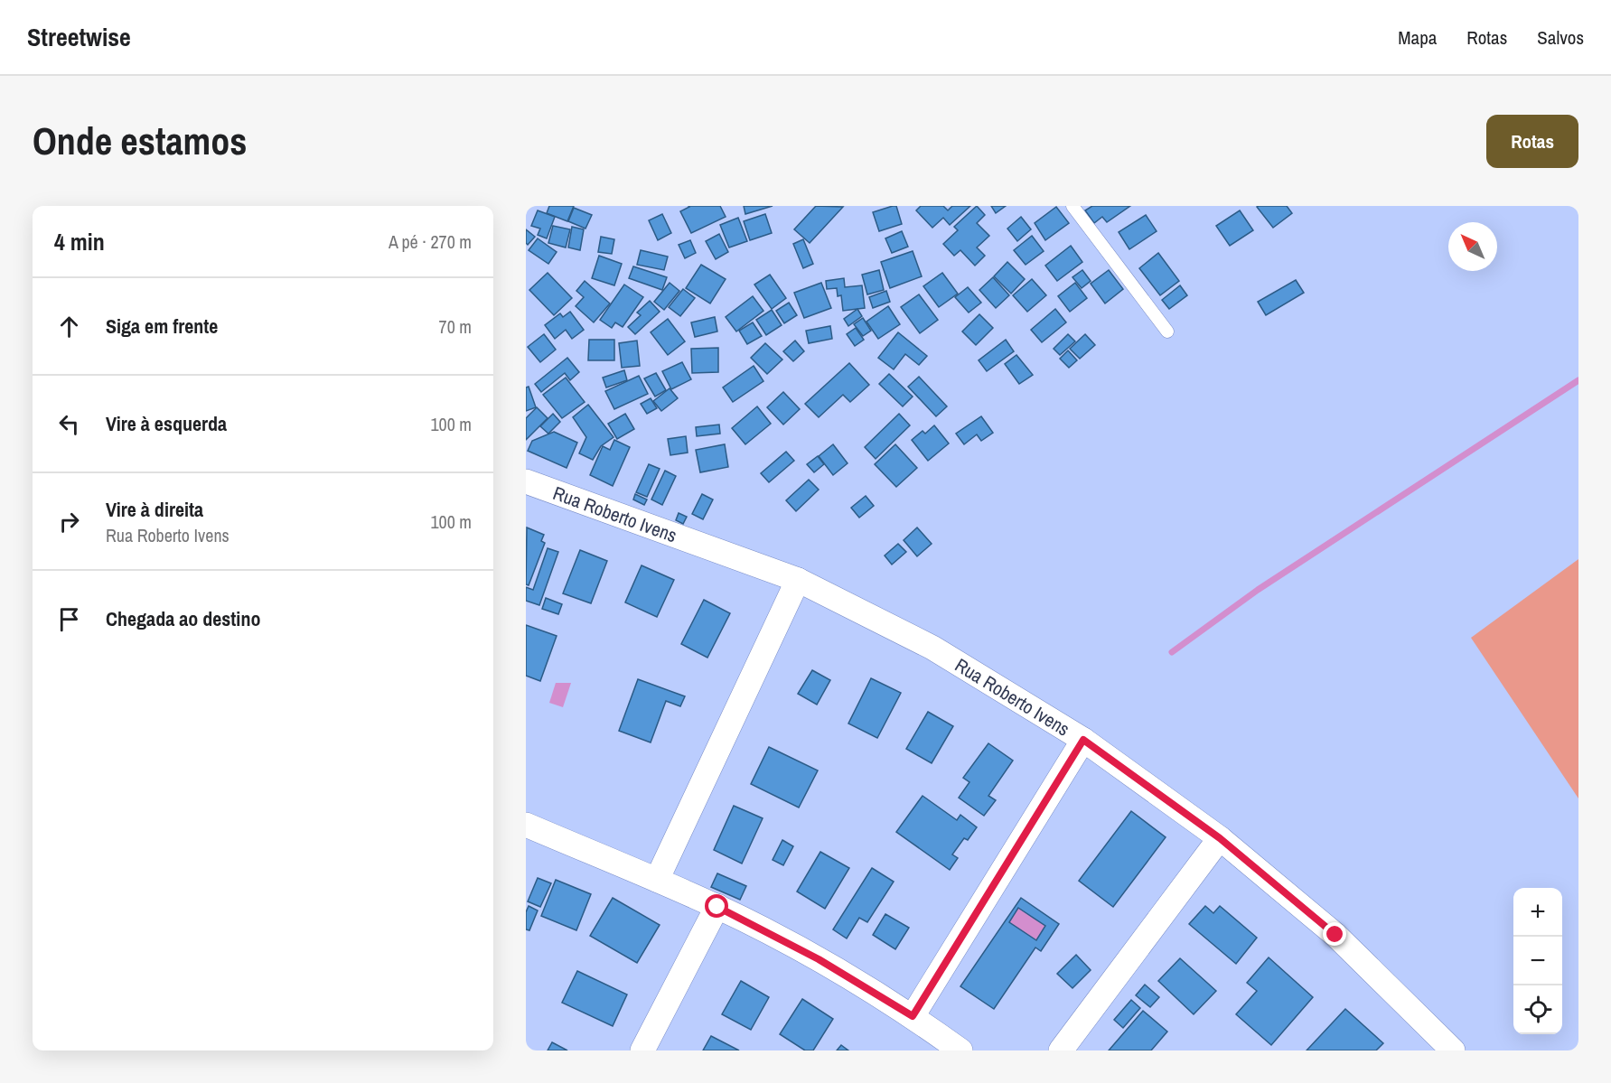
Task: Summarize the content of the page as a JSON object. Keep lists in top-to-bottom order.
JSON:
{
  "streets": {
    "street": ["Rua Roberto Ivens"]
  },
  "north": "top left",
  "page": {
    "header": "Streetwise",
    "nav": ["Mapa", "Rotas", "Salvos"],
    "buttons": "Rotas",
    "title": "Onde estamos",
    "heading": ["4 min", "A pé · 270 m"],
    "list": [
      ["Siga em frente", "70 m"],
      ["Vire à esquerda", "100 m"],
      ["Vire à direita", "Rua Roberto Ivens", "100 m"],
      "Chegada ao destino"
    ],
    "map_buttons": ["+", "−"]
  }
}
